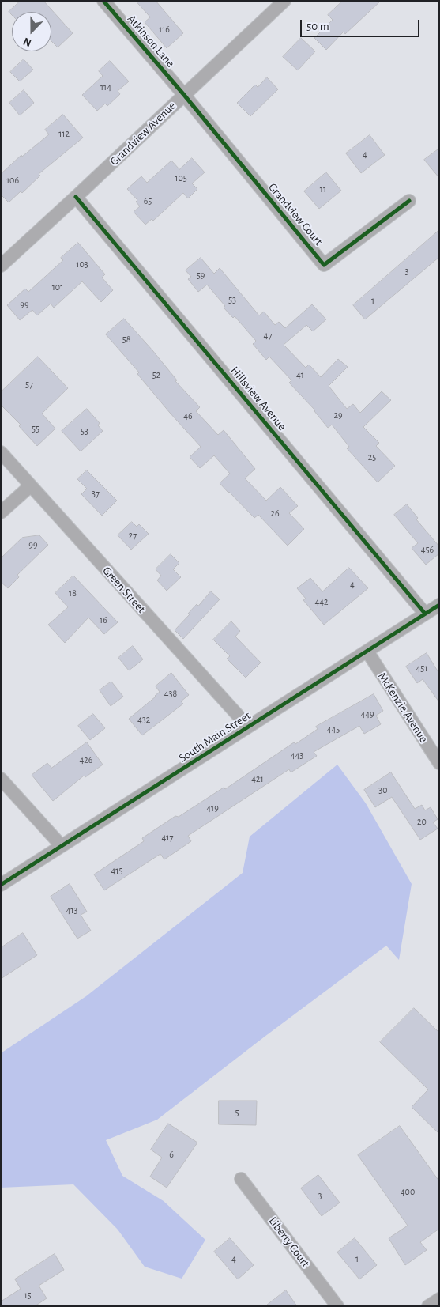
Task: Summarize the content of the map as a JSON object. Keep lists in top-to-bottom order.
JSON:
{
  "streets": {
    "street": [
      "Atkinson Lane",
      "Grandview Avenue",
      "Grandview Court",
      "Hillsview Avenue",
      "Green Street",
      "McKenzie Avenue",
      "South Main Street",
      "Liberty Court"
    ]
  },
  "crossings": [
    ["Atkinson Lane", "Grandview Avenue"],
    ["Atkinson Lane", "Grandview Court"],
    ["Grandview Avenue", "Grandview Court"],
    ["Grandview Avenue", "Hillsview Avenue"],
    ["Hillsview Avenue", "South Main Street"],
    ["Green Street", "South Main Street"],
    ["McKenzie Avenue", "South Main Street"]
  ],
  "house_numbers": [
    "116",
    "114",
    "112",
    "4",
    "105",
    "106",
    "11",
    "65",
    "103",
    "3",
    "59",
    "101",
    "53",
    "1",
    "99",
    "47",
    "58",
    "52",
    "41",
    "57",
    "29",
    "46",
    "55",
    "53",
    "25",
    "37",
    "26",
    "27",
    "99",
    "456",
    "4",
    "18",
    "442",
    "16",
    "451",
    "438",
    "449",
    "432",
    "445",
    "443",
    "426",
    "421",
    "30",
    "419",
    "20",
    "417",
    "415",
    "413",
    "5",
    "6",
    "400",
    "3",
    "4",
    "1",
    "15"
  ],
  "scale_bar": "50 m",
  "north": "bottom"
}
